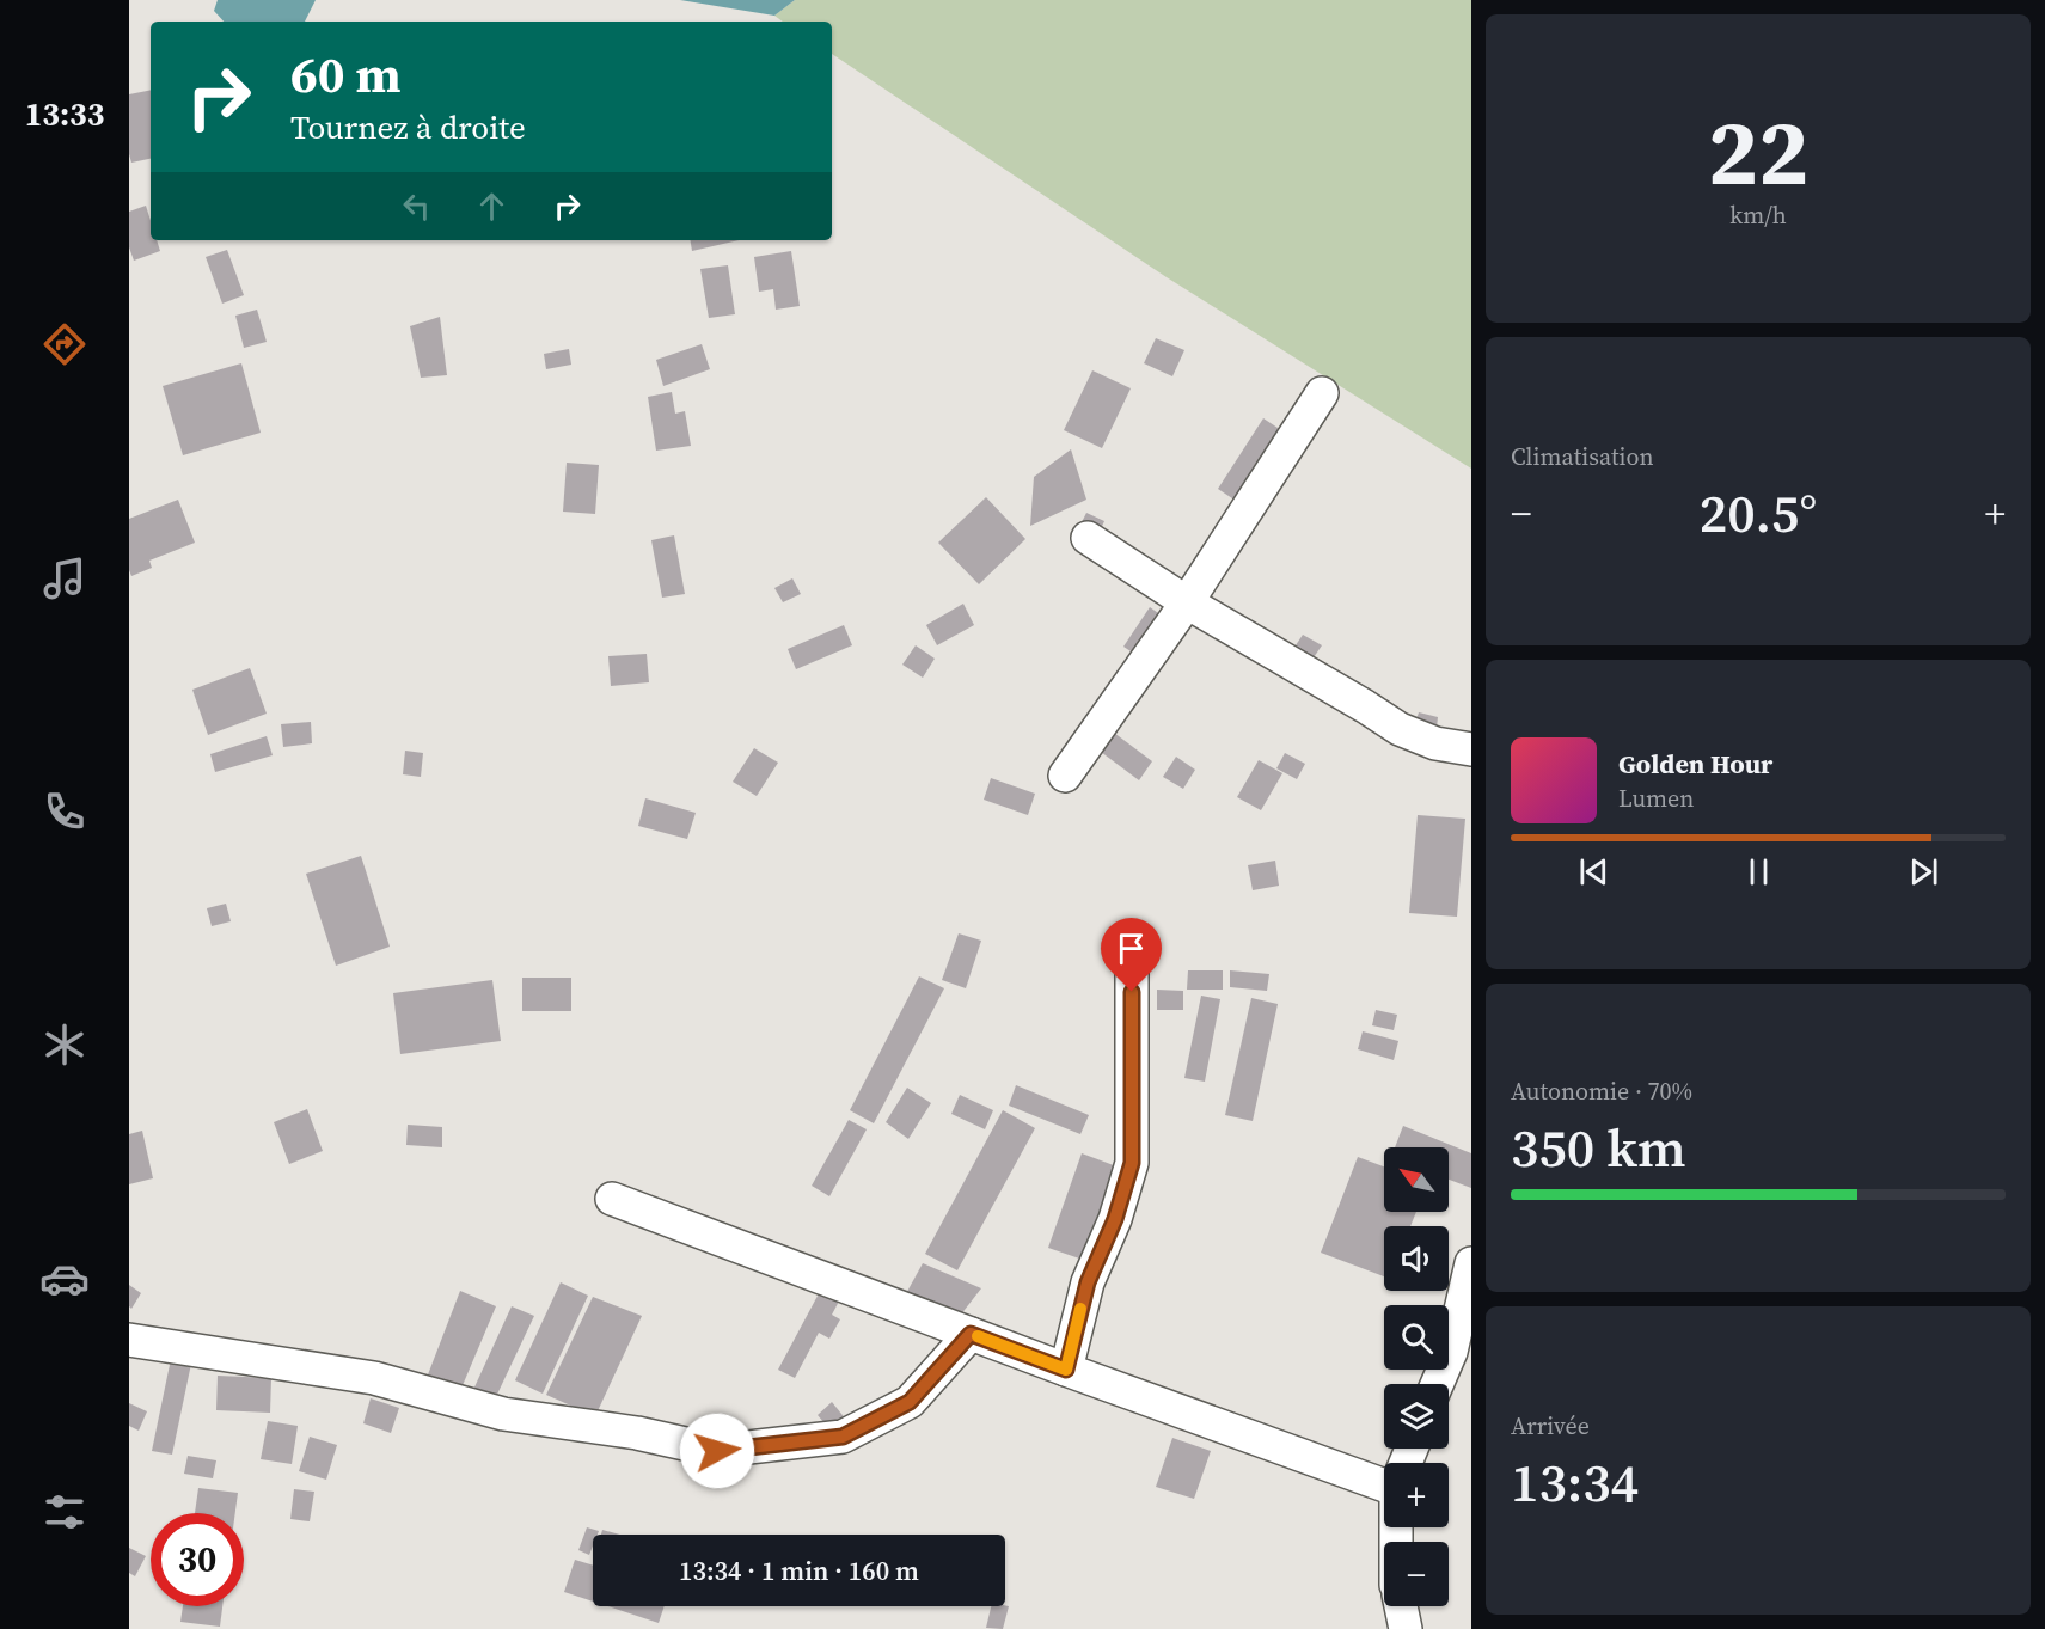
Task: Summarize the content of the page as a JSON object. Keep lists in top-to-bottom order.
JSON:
{
  "north": "top left",
  "page": {
    "tabs": "13:33",
    "tile": [
      ["22", "km/h"],
      "Climatisation",
      ["Autonomie · 70%", "350 km"],
      ["Arrivée", "13:34"]
    ],
    "turn": ["60 m", "Tournez à droite"],
    "heat": ["−", "20.5°", "+"],
    "song": ["Golden Hour", "Lumen"],
    "map_buttons": ["+", "−"],
    "limit": "30",
    "trip": "13:34 · 1 min · 160 m"
  }
}
